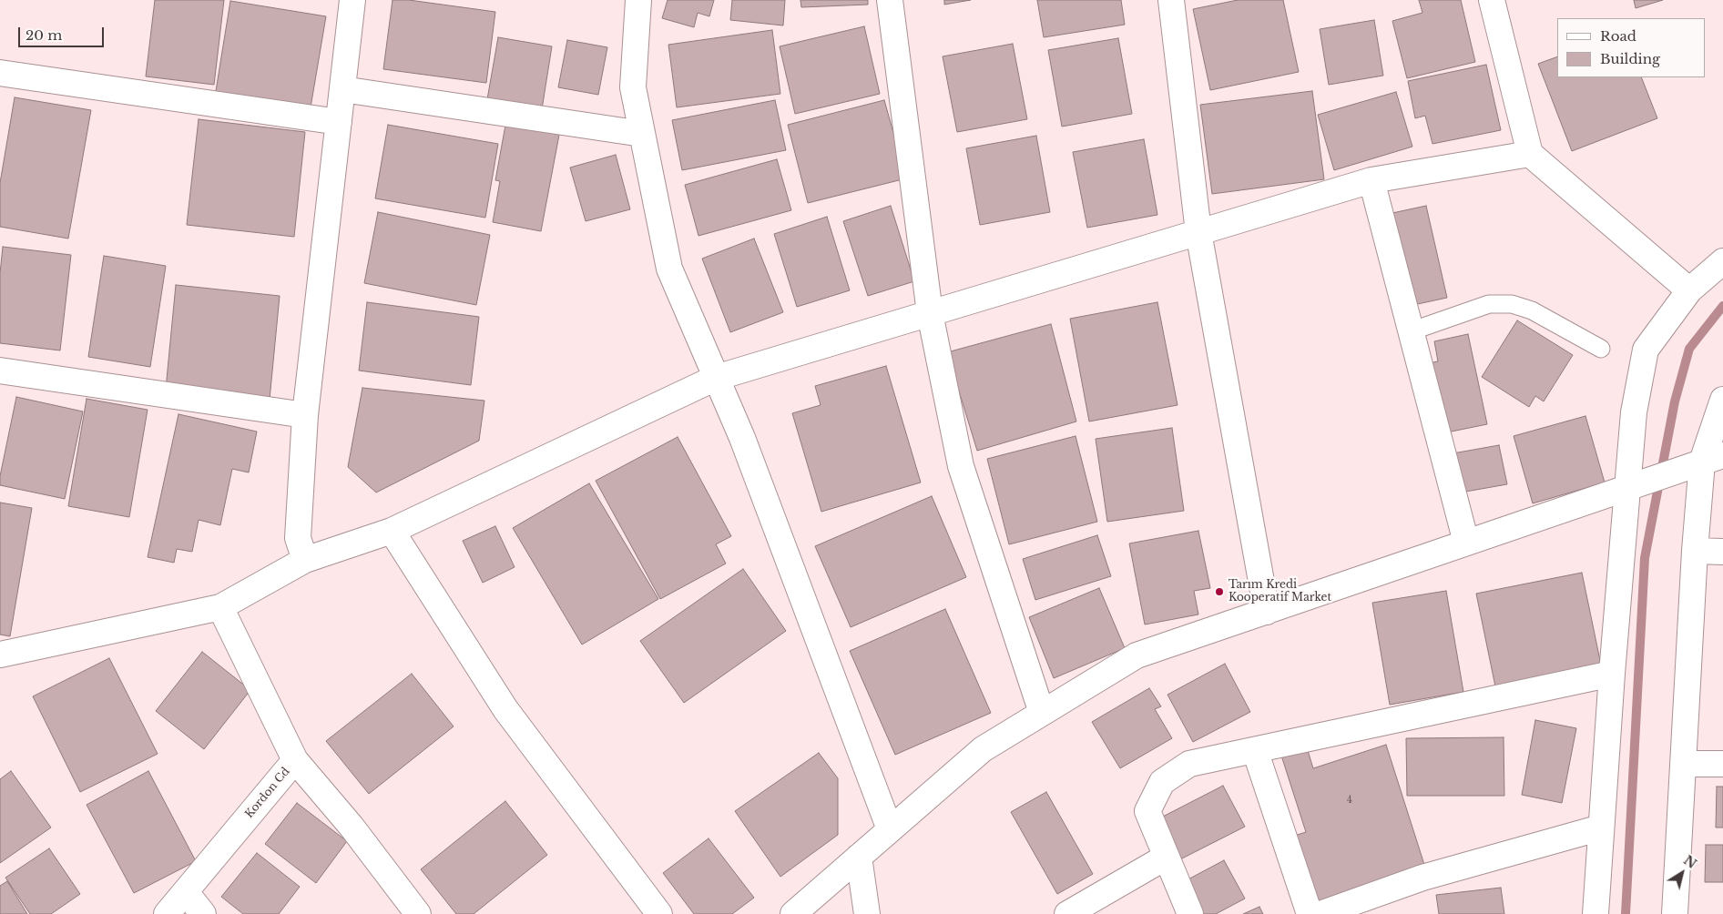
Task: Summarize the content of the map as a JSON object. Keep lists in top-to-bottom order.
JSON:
{
  "streets": {
    "street": ["Kordon Cd"]
  },
  "places": ["Tarım Kredi Kooperatif Market"],
  "house_numbers": ["4"],
  "legend": ["Road", "Building"],
  "scale_bar": "20 m",
  "north": "top right"
}
